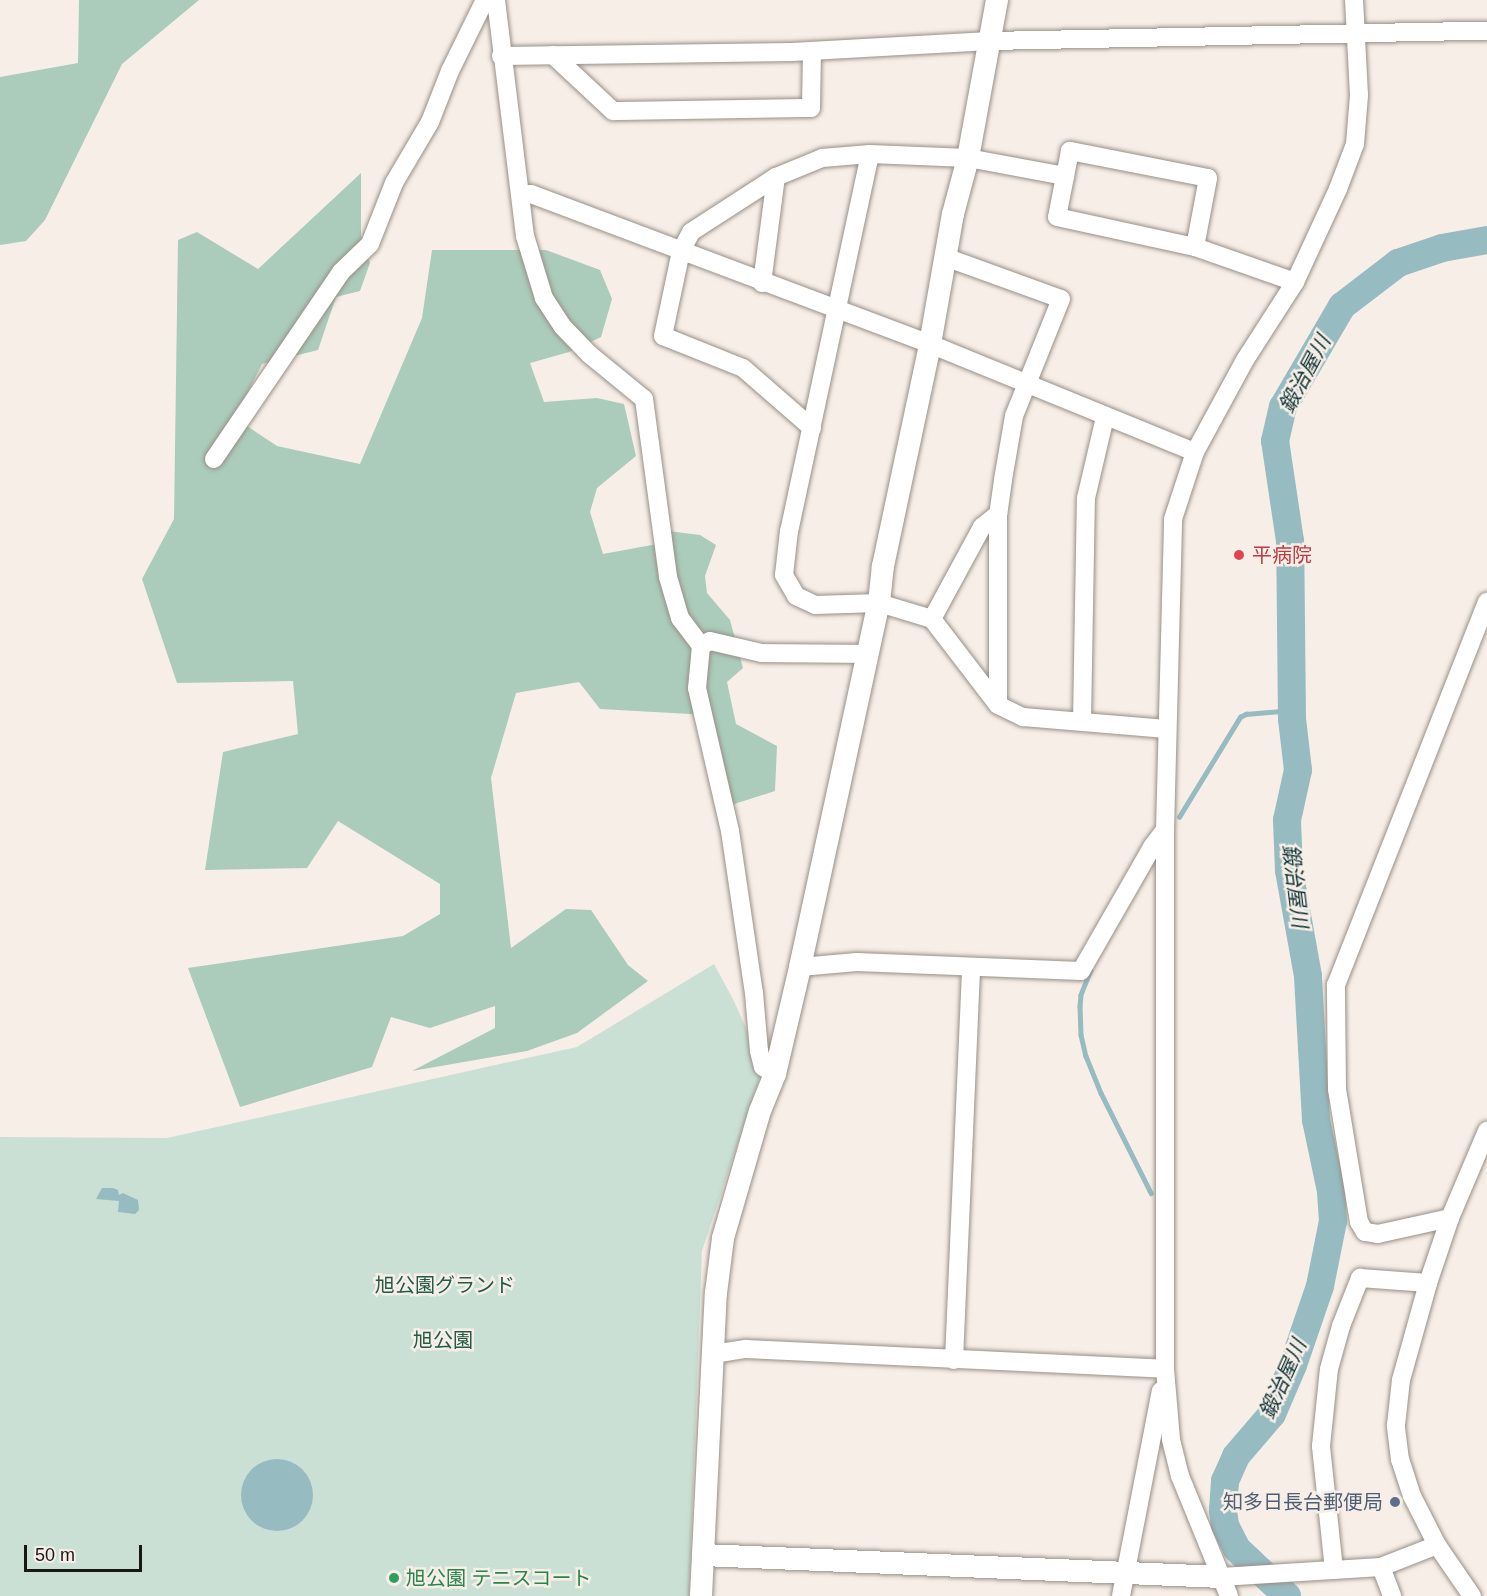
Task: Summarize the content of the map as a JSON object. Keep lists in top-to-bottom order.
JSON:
{
  "water": ["鍛治屋川"],
  "parks": ["旭公園グランド", "旭公園"],
  "places": ["平病院", "知多日長台郵便局", "旭公園 テニスコート"],
  "scale_bar": "50 m"
}
